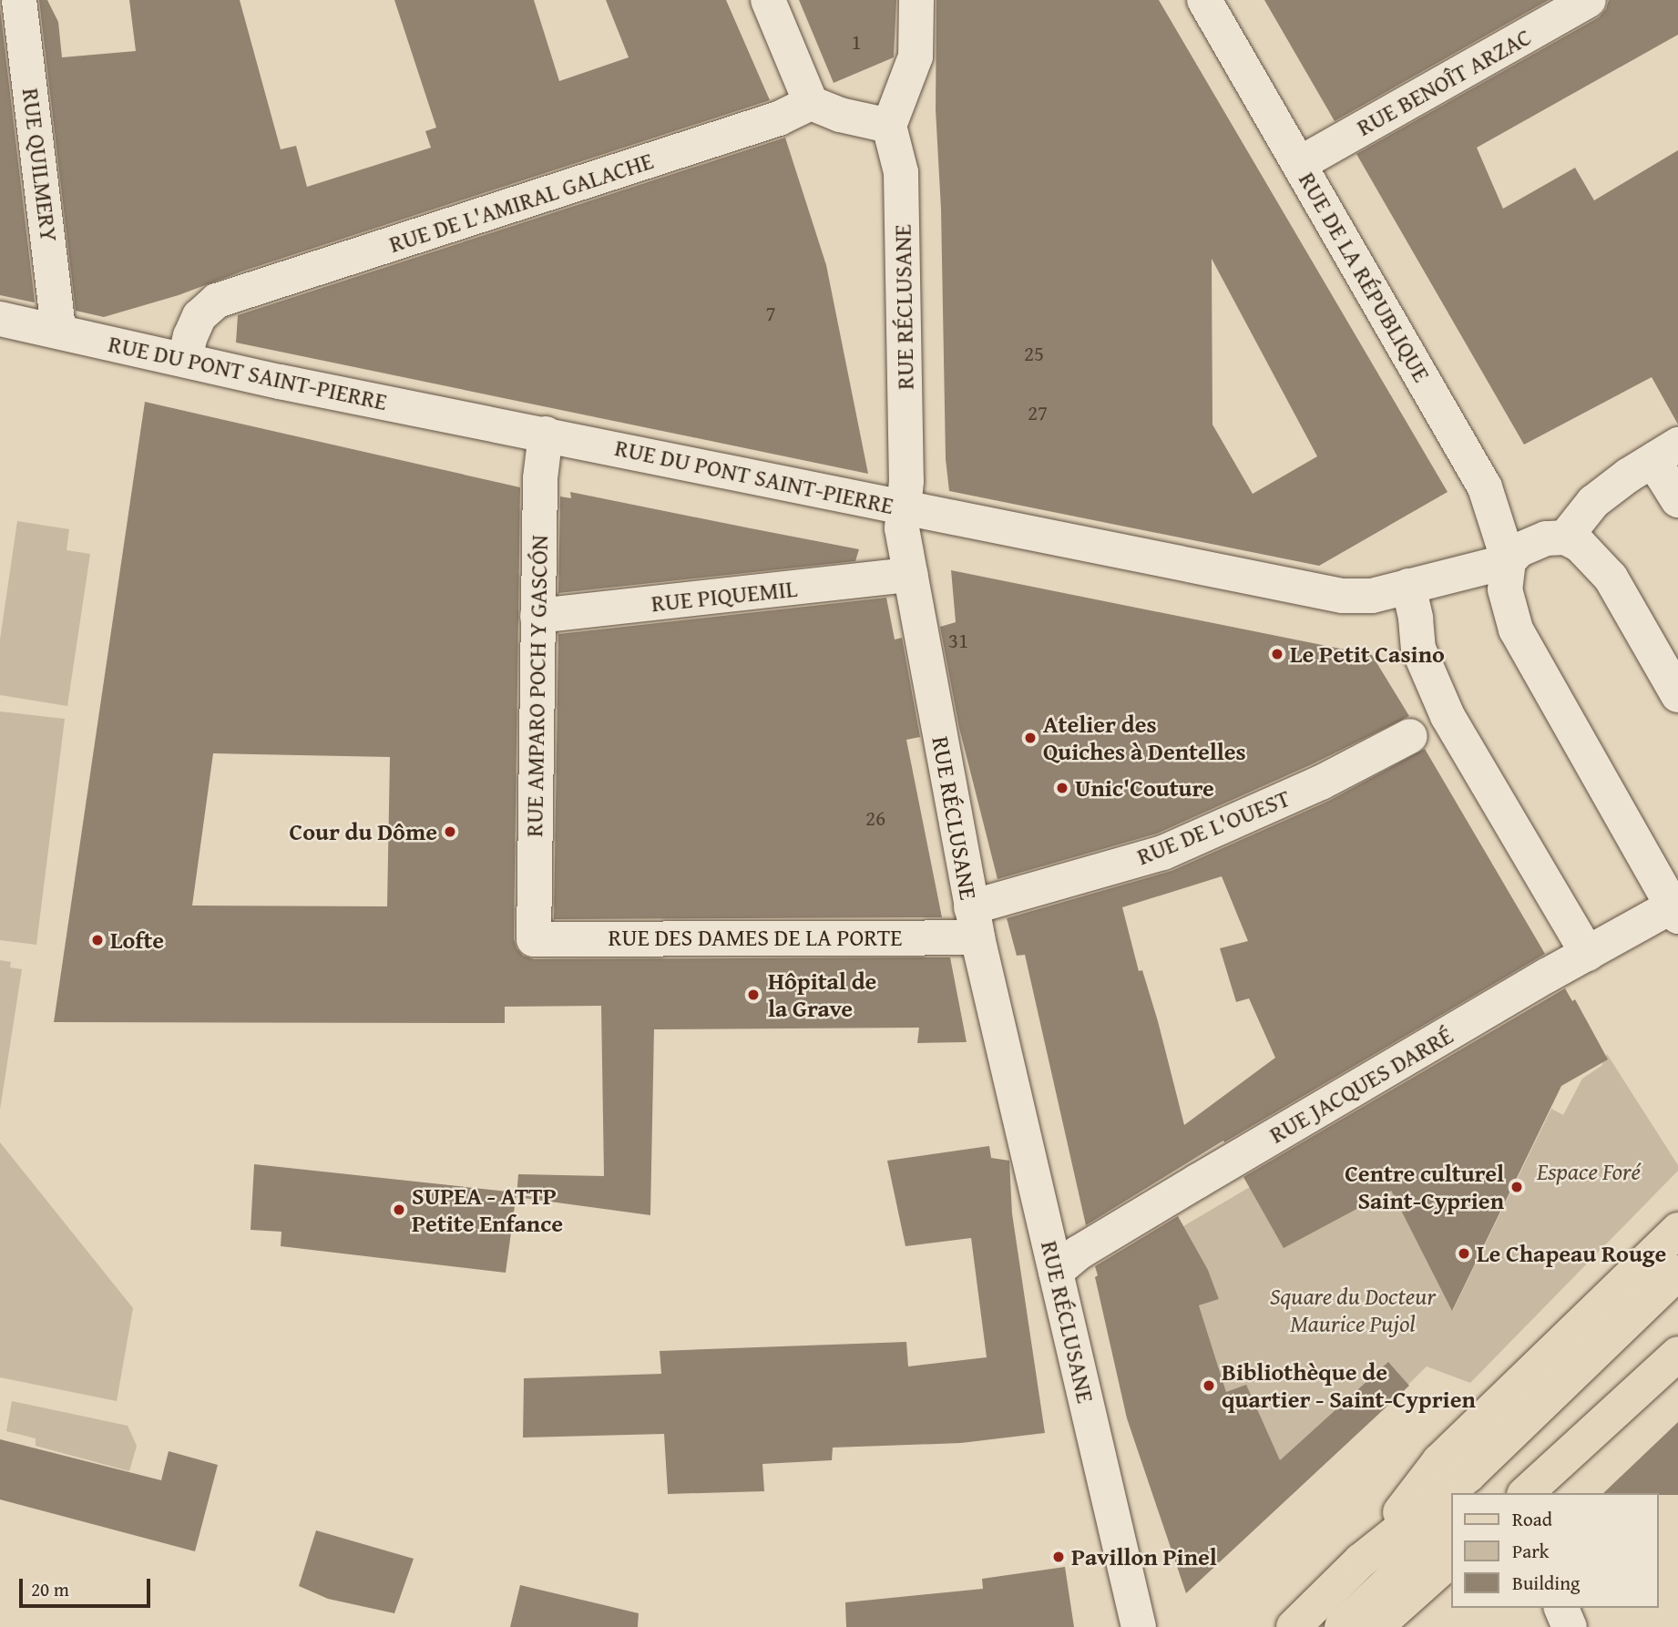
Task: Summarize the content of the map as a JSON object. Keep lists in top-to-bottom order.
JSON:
{
  "streets": {
    "street": [
      "RUE BENOÎT ARZAC",
      "RUE QUILMERY",
      "RUE DE L'AMIRAL GALACHE",
      "RUE DE LA RÉPUBLIQUE",
      "RUE RÉCLUSANE",
      "RUE DU PONT SAINT-PIERRE",
      "RUE PIQUEMIL",
      "RUE AMPARO POCH Y GASCÓN",
      "RUE DE L'OUEST",
      "RUE DES DAMES DE LA PORTE",
      "RUE JACQUES DARRÉ"
    ]
  },
  "crossings": [
    ["RUE BENOÎT ARZAC", "RUE DE LA RÉPUBLIQUE"],
    ["RUE QUILMERY", "RUE DU PONT SAINT-PIERRE"],
    ["RUE DE L'AMIRAL GALACHE", "RUE DU PONT SAINT-PIERRE"],
    ["RUE DE LA RÉPUBLIQUE", "RUE DU PONT SAINT-PIERRE"],
    ["RUE RÉCLUSANE", "RUE DU PONT SAINT-PIERRE"],
    ["RUE RÉCLUSANE", "RUE PIQUEMIL"],
    ["RUE RÉCLUSANE", "RUE DE L'OUEST"],
    ["RUE RÉCLUSANE", "RUE DES DAMES DE LA PORTE"],
    ["RUE RÉCLUSANE", "RUE JACQUES DARRÉ"],
    ["RUE DU PONT SAINT-PIERRE", "RUE AMPARO POCH Y GASCÓN"],
    ["RUE PIQUEMIL", "RUE AMPARO POCH Y GASCÓN"],
    ["RUE AMPARO POCH Y GASCÓN", "RUE DES DAMES DE LA PORTE"],
    ["RUE DE L'OUEST", "RUE DES DAMES DE LA PORTE"]
  ],
  "parks": ["Espace Foré", "Square du Docteur Maurice Pujol"],
  "places": [
    "Le Petit Casino",
    "Atelier des Quiches à Dentelles",
    "Unic'Couture",
    "Cour du Dôme",
    "Lofte",
    "Hôpital de la Grave",
    "Centre culturel Saint-Cyprien",
    "SUPEA - ATTP Petite Enfance",
    "Le Chapeau Rouge",
    "Bibliothèque de quartier - Saint-Cyprien",
    "Pavillon Pinel"
  ],
  "house_numbers": [
    "1",
    "7",
    "25",
    "27",
    "31",
    "26"
  ],
  "legend": ["Road", "Park", "Building"],
  "scale_bar": "20 m"
}
